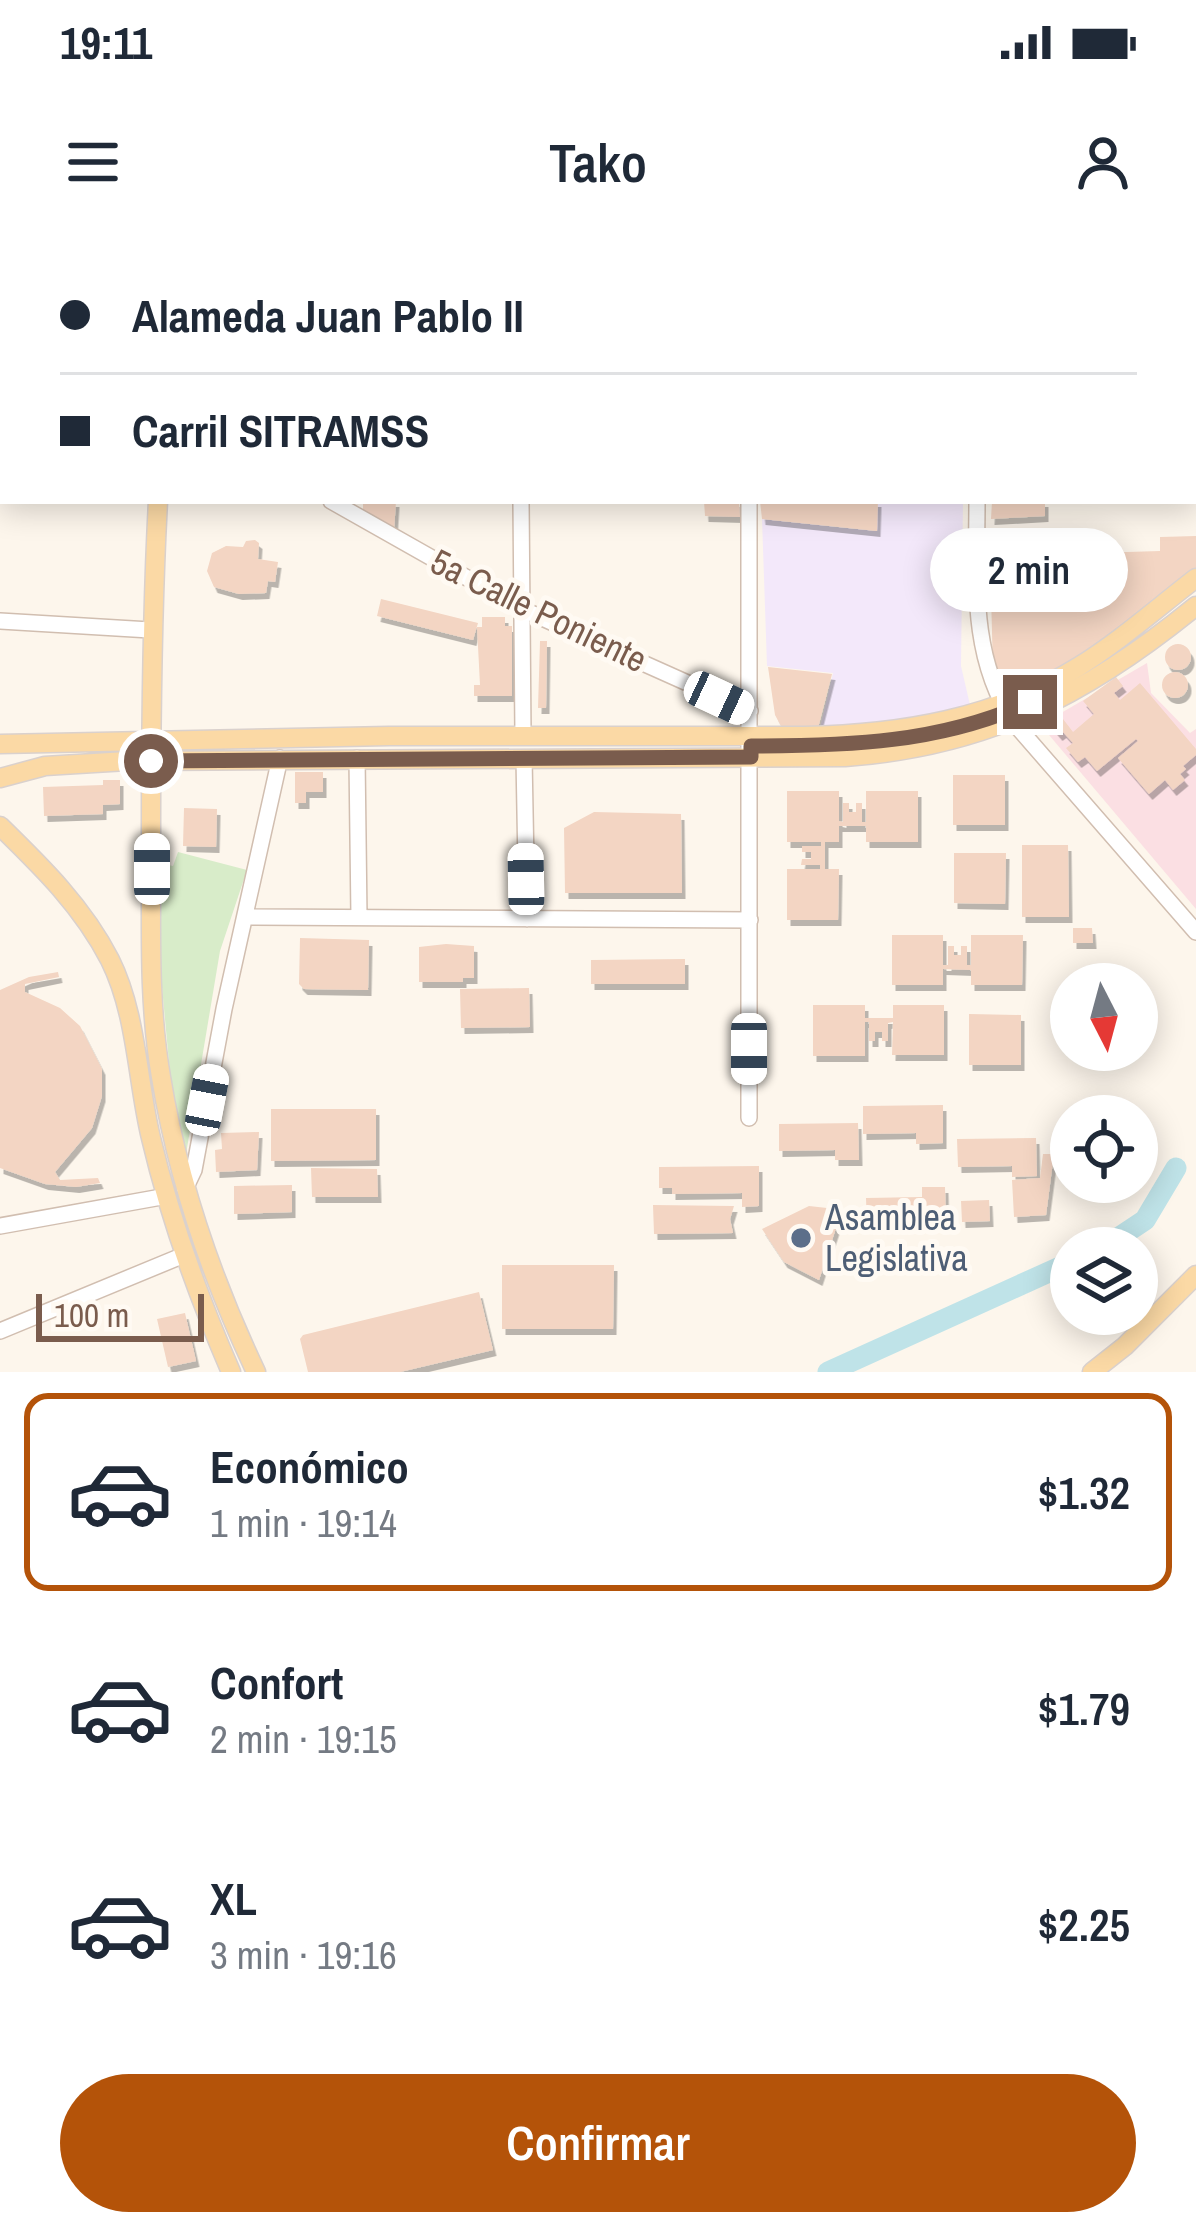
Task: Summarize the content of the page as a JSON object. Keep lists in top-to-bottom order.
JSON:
{
  "streets": {
    "street": ["5a Calle Poniente"]
  },
  "places": ["Asamblea Legislativa"],
  "scale_bar": "100 m",
  "north": "bottom",
  "page": {
    "status": "19:11",
    "header": "Tako",
    "banner": ["Alameda Juan Pablo II", "Carril SITRAMSS"],
    "bubble": "2 min",
    "scale": "100 m",
    "list": [
      {
        "name": "Económico",
        "note": "1 min · 19:14",
        "value": "$1.32"
      },
      {
        "name": "Confort",
        "note": "2 min · 19:15",
        "value": "$1.79"
      },
      {
        "name": "XL",
        "note": "3 min · 19:16",
        "value": "$2.25"
      }
    ],
    "buttons": "Confirmar"
  }
}
